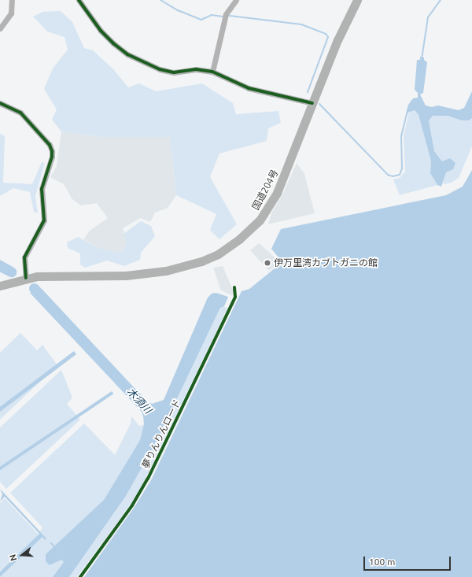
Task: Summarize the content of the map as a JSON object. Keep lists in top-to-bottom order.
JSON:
{
  "streets": {
    "highway": ["国道204号"],
    "cycle path": ["夢りんりんロード"]
  },
  "water": ["木須川"],
  "places": ["伊万里湾カブトガニの館"],
  "scale_bar": "100 m",
  "north": "left"
}
